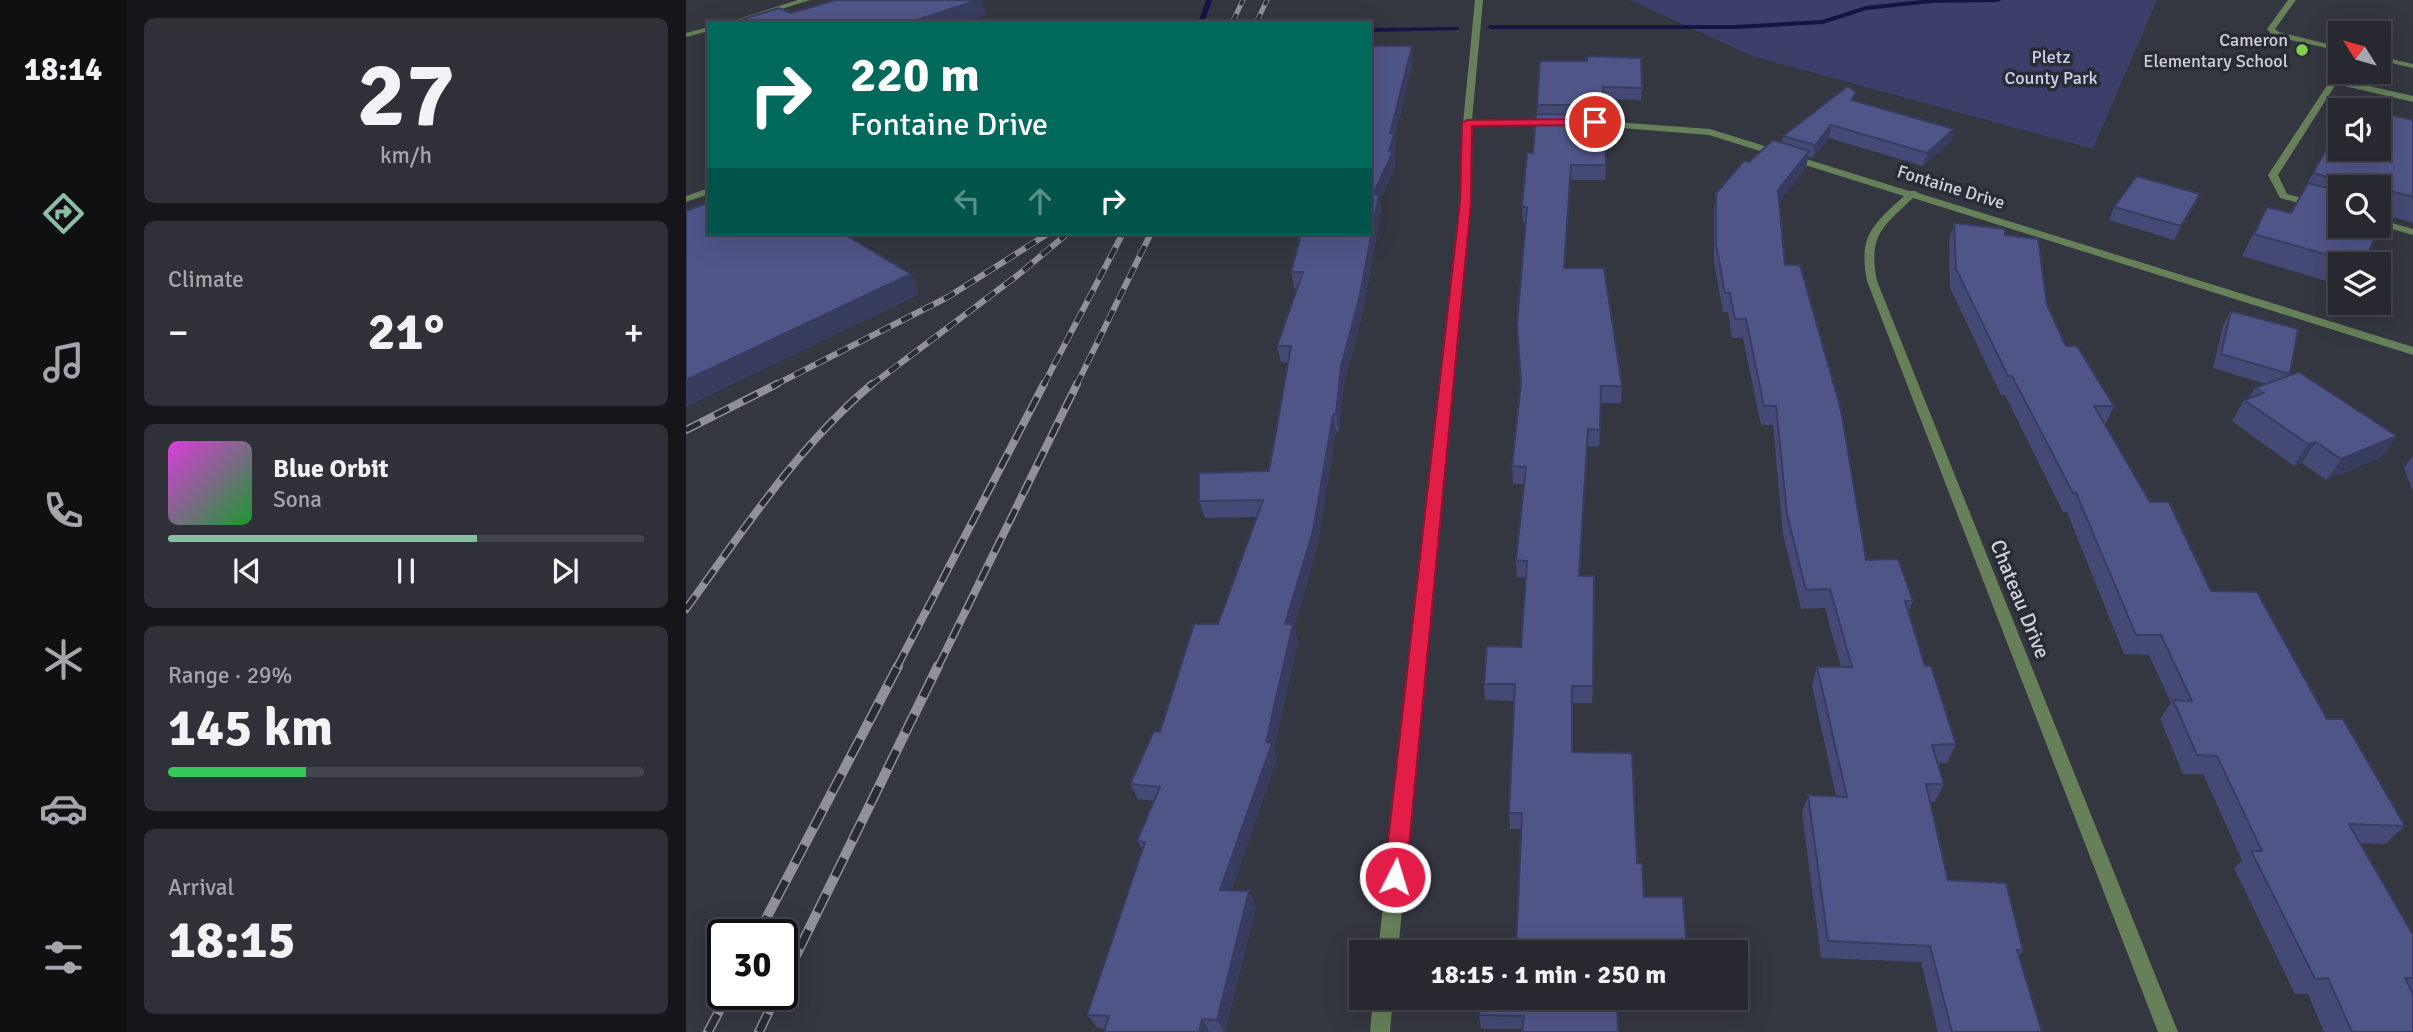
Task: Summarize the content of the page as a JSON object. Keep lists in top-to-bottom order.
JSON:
{
  "streets": {
    "street": ["Fontaine Drive", "Chateau Drive"]
  },
  "crossings": [
    ["Fontaine Drive", "Chateau Drive"]
  ],
  "parks": ["Pletz County Park"],
  "places": ["Cameron Elementary School"],
  "north": "top left",
  "page": {
    "tabs": "18:14",
    "tile": [
      ["27", "km/h"],
      "Climate",
      ["Range · 29%", "145 km"],
      ["Arrival", "18:15"]
    ],
    "turn": ["220 m", "Fontaine Drive"],
    "heat": ["−", "21°", "+"],
    "song": ["Blue Orbit", "Sona"],
    "limit": "30",
    "trip": "18:15 · 1 min · 250 m"
  }
}
